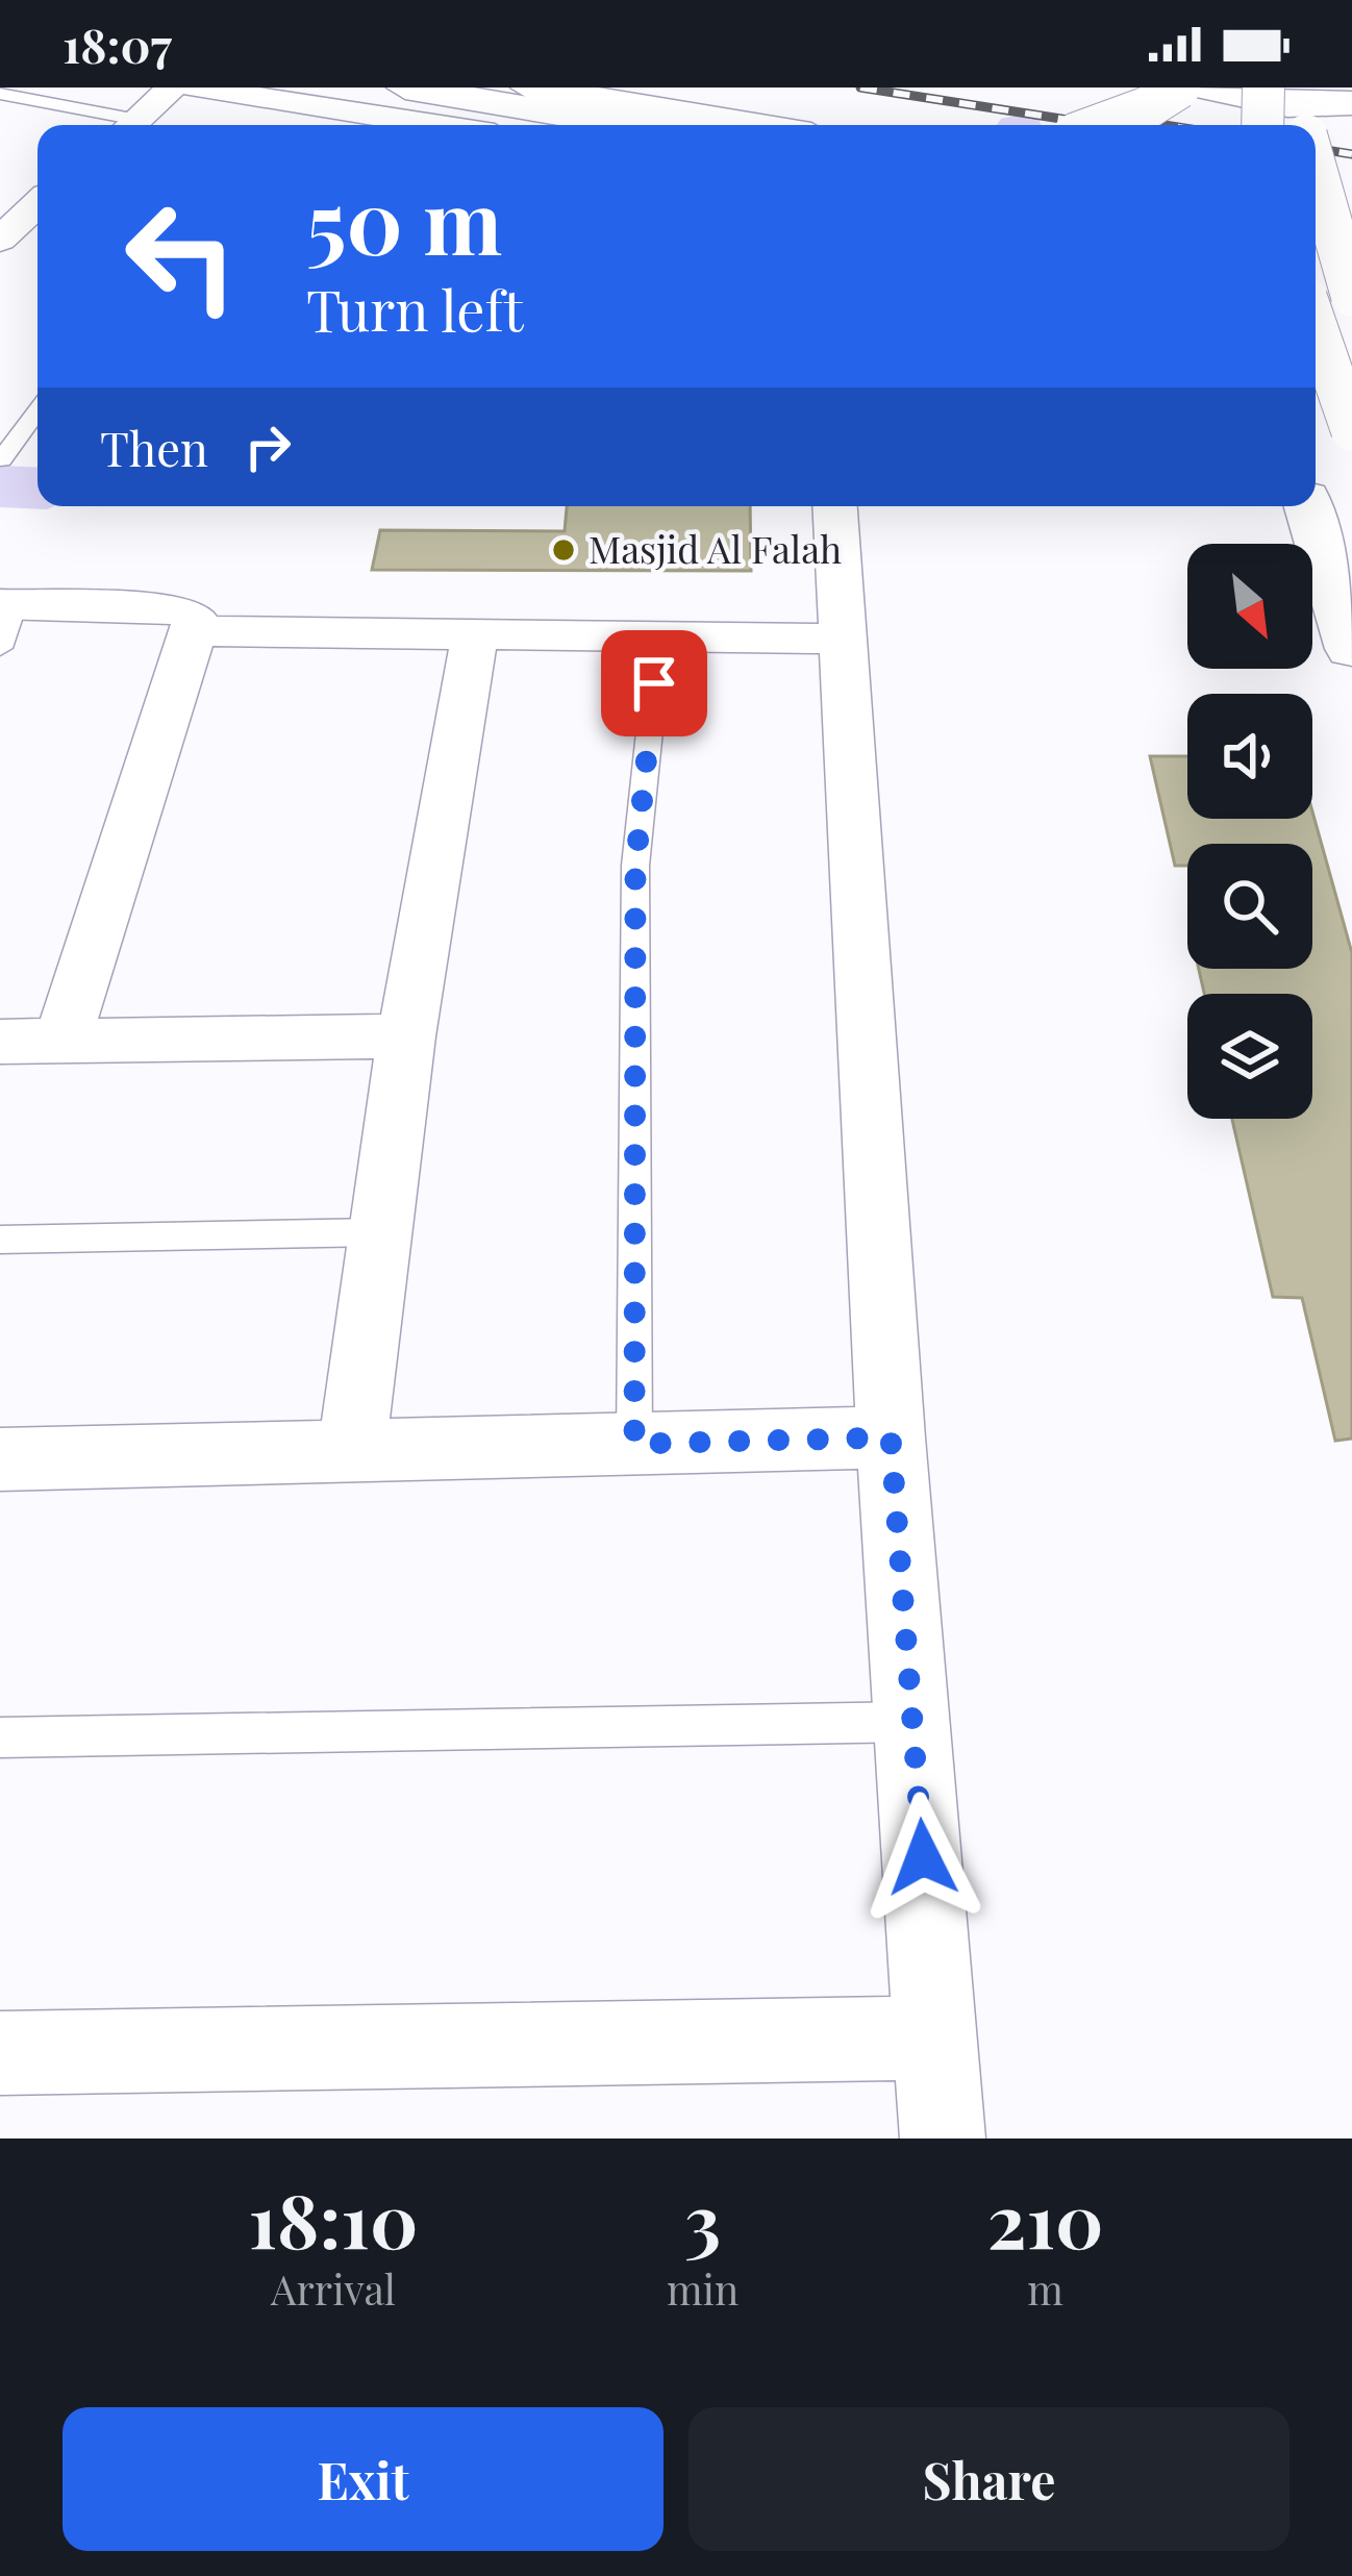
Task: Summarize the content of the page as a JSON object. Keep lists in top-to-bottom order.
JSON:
{
  "places": ["Masjid Al Falah"],
  "north": "bottom right",
  "page": {
    "status": "18:07",
    "turn": ["50 m", "Turn left"],
    "then": "Then",
    "eta": [
      "18:10",
      "Arrival",
      "3",
      "min",
      "210",
      "m"
    ],
    "buttons": ["Exit", "Share"]
  }
}
